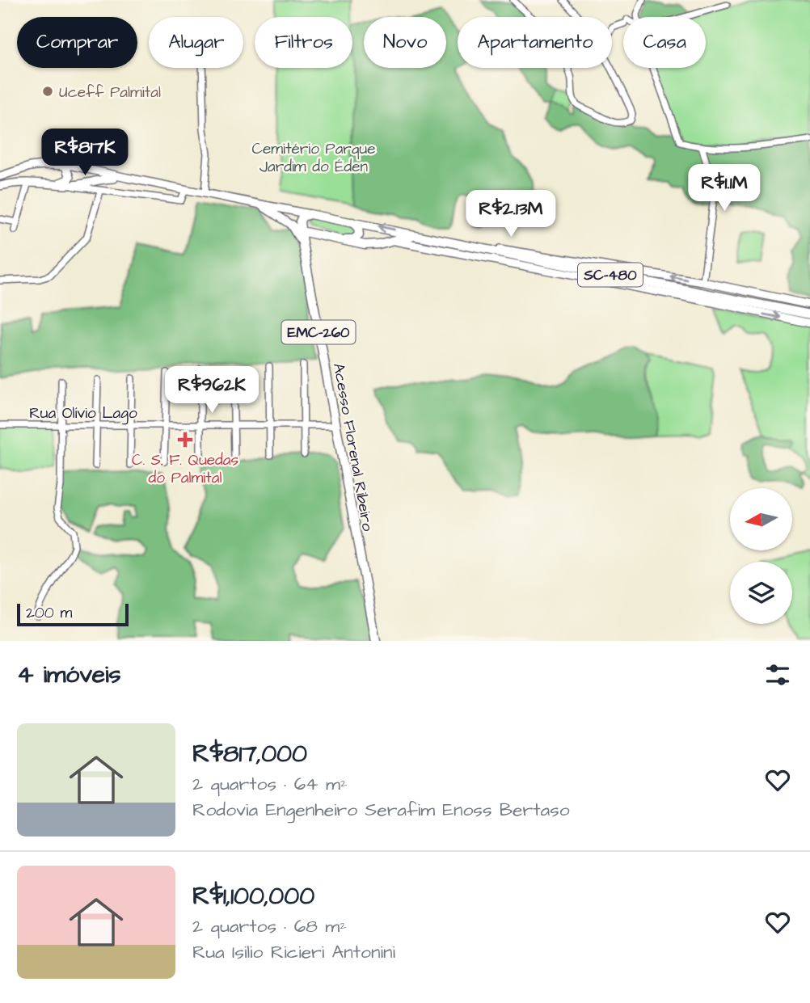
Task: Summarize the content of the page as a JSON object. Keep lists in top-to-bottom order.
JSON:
{
  "streets": {
    "highway": ["SC-480", "EMC-260", "Acesso Florenal Ribeiro"],
    "street": ["Rua Olívio Lago"]
  },
  "crossings": [
    ["SC-480", "Acesso Florenal Ribeiro"],
    ["Rua Olívio Lago", "Acesso Florenal Ribeiro"]
  ],
  "parks": ["Cemitério Parque Jardim do Éden"],
  "places": {
    "other": ["Uceff Palmital"],
    "health": ["C. S. F. Quedas do Palmital"]
  },
  "scale_bar": "200 m",
  "north": "left",
  "page": {
    "chip": [
      "Comprar",
      "Alugar",
      "Filtros",
      "Novo",
      "Apartamento",
      "Casa"
    ],
    "price": [
      "R$817K",
      "R$1.1M",
      "R$2.13M",
      "R$962K"
    ],
    "scale": "200 m",
    "heading": "4 imóveis",
    "list": [
      {
        "name": "R$817,000",
        "note": "2 quartos · 64 m² · Rodovia Engenheiro Serafim Enoss Bertaso"
      },
      {
        "name": "R$1,100,000",
        "note": "2 quartos · 68 m² · Rua Isilio Ricieri Antonini"
      }
    ]
  }
}
